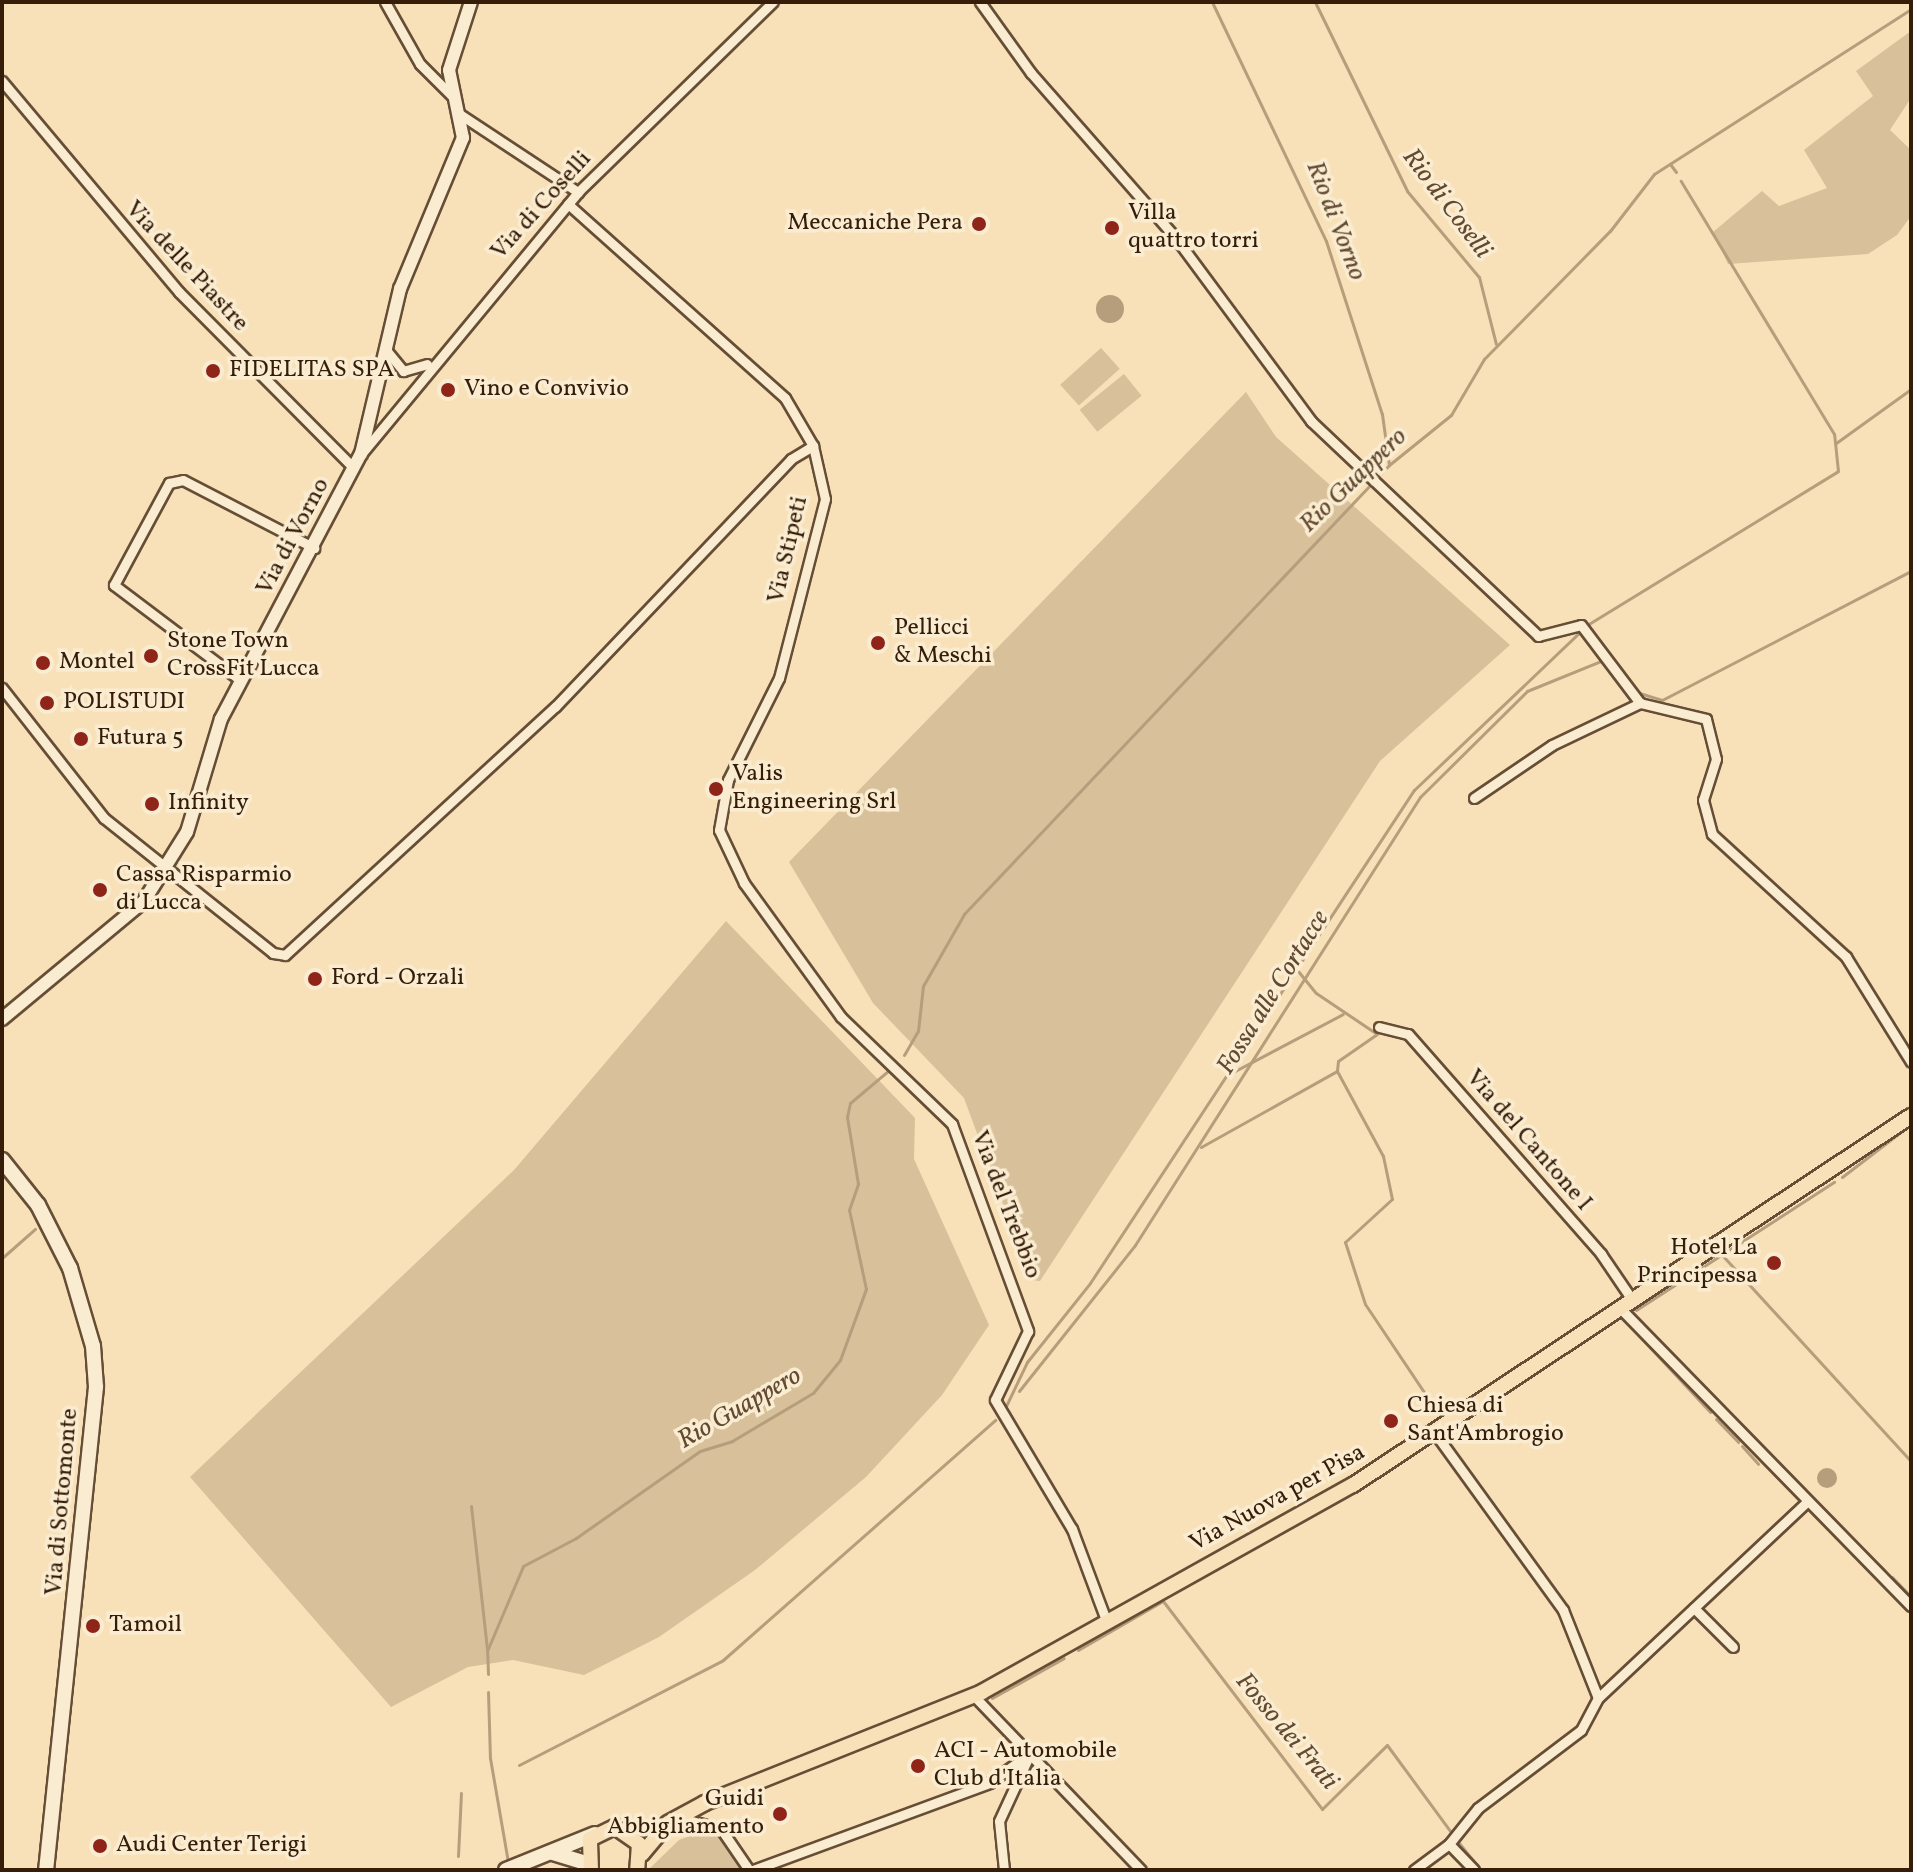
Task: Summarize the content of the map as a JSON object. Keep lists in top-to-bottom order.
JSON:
{
  "streets": {
    "main road": ["Via Nuova per Pisa", "Via di Sottomonte"],
    "street": [
      "Via di Coselli",
      "Via delle Piastre",
      "Via di Vorno",
      "Via Stipeti",
      "Via del Cantone I",
      "Via del Trebbio"
    ]
  },
  "crossings": [
    ["Via di Coselli", "Via di Vorno"],
    ["Via di Coselli", "Via Stipeti"],
    ["Via delle Piastre", "Via di Vorno"],
    ["Via Stipeti", "Via del Trebbio"],
    ["Via del Cantone I", "Via Nuova per Pisa"],
    ["Via del Trebbio", "Via Nuova per Pisa"]
  ],
  "water": [
    "Rio di Coselli",
    "Rio di Vorno",
    "Rio Guappero",
    "Fossa alle Cortacce",
    "Fosso dei Frati"
  ],
  "places": [
    "Meccaniche Pera",
    "Villa quattro torri",
    "FIDELITAS SPA",
    "Vino e Convivio",
    "Pellicci & Meschi",
    "Stone Town CrossFit Lucca",
    "Montel",
    "POLISTUDI",
    "Futura 5",
    "Valis Engineering Srl",
    "Infinity",
    "Cassa Risparmio di Lucca",
    "Ford - Orzali",
    "Hotel La Principessa",
    "Chiesa di Sant'Ambrogio",
    "Tamoil",
    "ACI - Automobile Club d'Italia",
    "Guidi Abbigliamento",
    "Audi Center Terigi"
  ]
}
